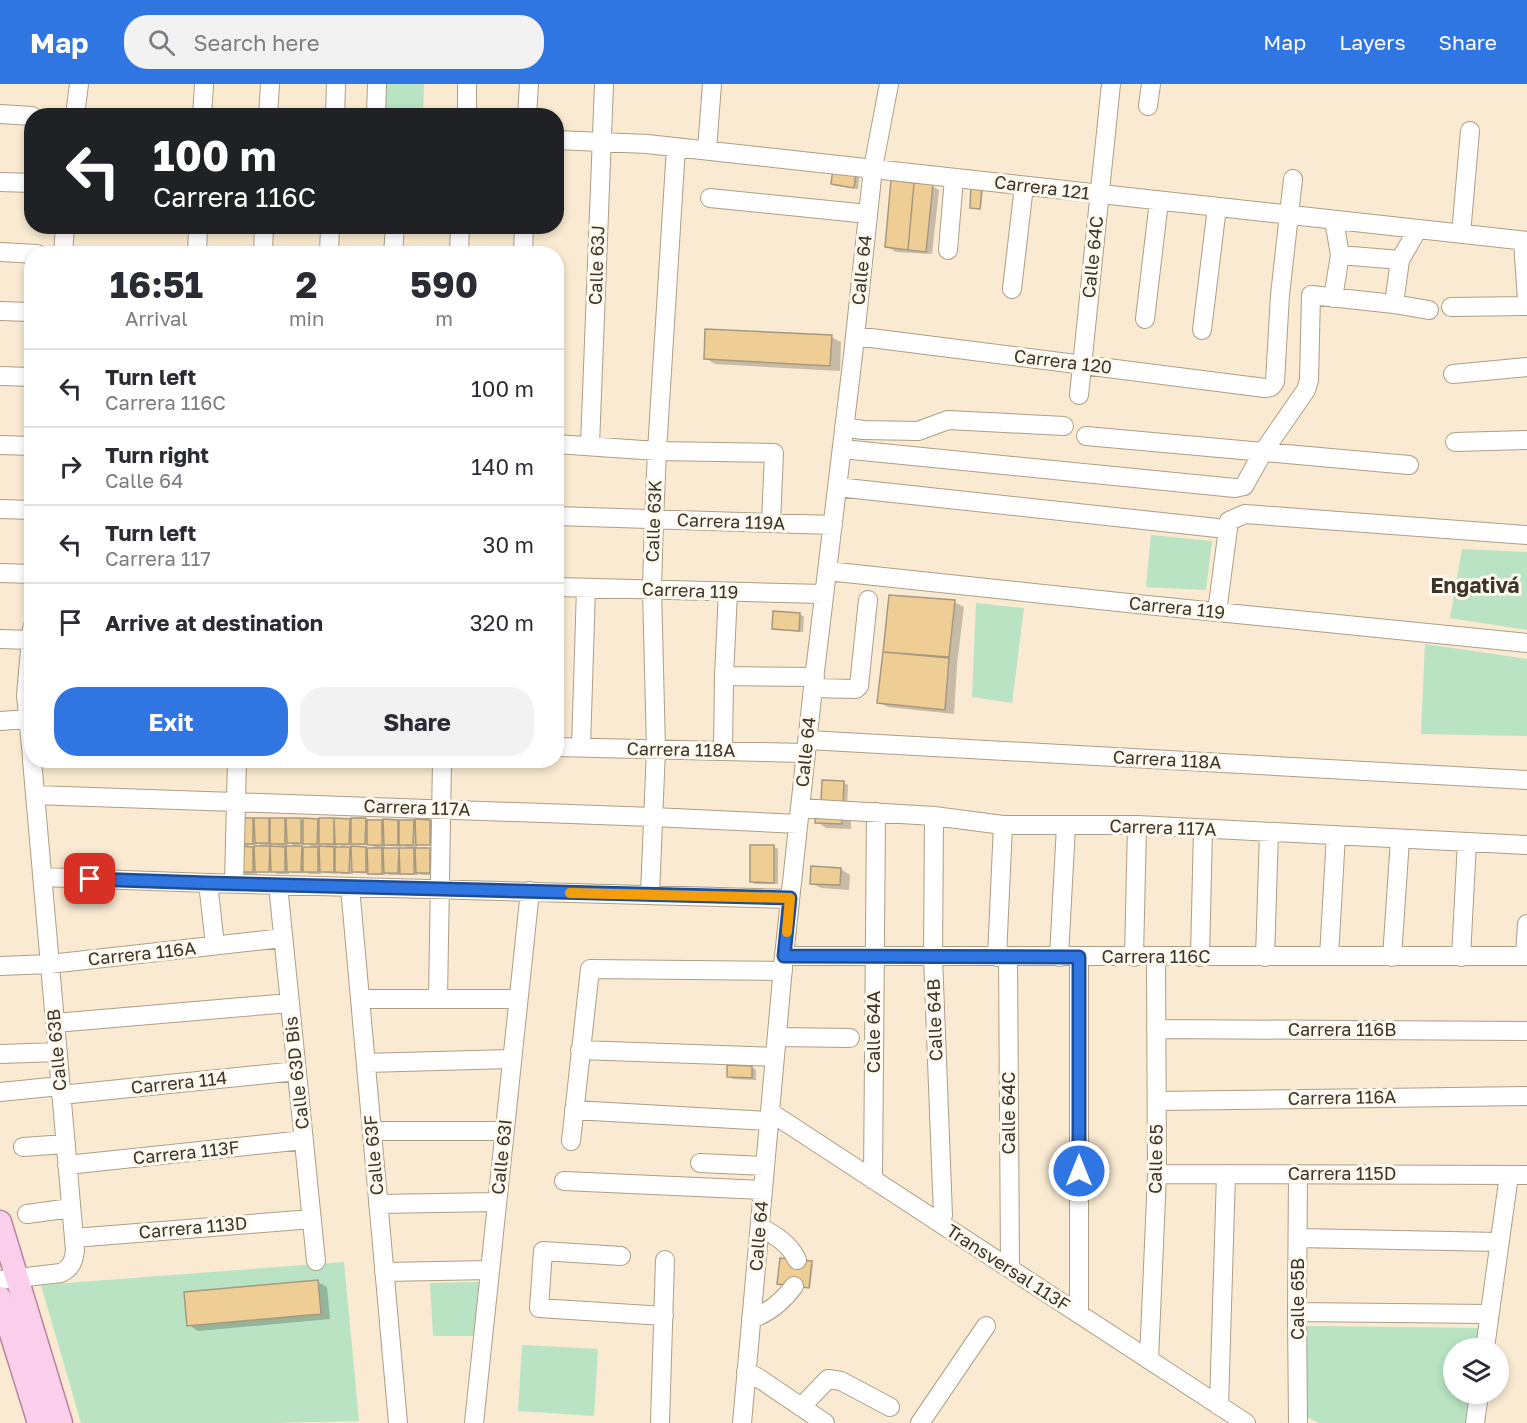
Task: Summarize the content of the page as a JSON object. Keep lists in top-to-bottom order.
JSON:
{
  "streets": {
    "street": [
      "Carrera 121",
      "Calle 64C",
      "Calle 63J",
      "Calle 64",
      "Carrera 120",
      "Calle 63K",
      "Carrera 119A",
      "Carrera 119",
      "Carrera 118A",
      "Carrera 117A",
      "Carrera 116A",
      "Carrera 116C",
      "Calle 64B",
      "Carrera 116B",
      "Calle 64A",
      "Calle 63B",
      "Calle 63D Bis",
      "Carrera 114",
      "Carrera 113F",
      "Calle 63F",
      "Calle 63I",
      "Calle 65",
      "Carrera 115D",
      "Carrera 113D",
      "Transversal 113F",
      "Calle 65B"
    ]
  },
  "crossings": [
    ["Carrera 121", "Calle 64C"],
    ["Carrera 121", "Calle 63J"],
    ["Carrera 121", "Calle 64"],
    ["Carrera 121", "Carrera 120"],
    ["Carrera 121", "Calle 63K"],
    ["Calle 64C", "Carrera 120"],
    ["Calle 64C", "Carrera 117A"],
    ["Calle 64C", "Carrera 116C"],
    ["Calle 64C", "Transversal 113F"],
    ["Calle 64", "Carrera 120"],
    ["Calle 64", "Carrera 119A"],
    ["Calle 64", "Carrera 119"],
    ["Calle 64", "Carrera 118A"],
    ["Calle 64", "Carrera 117A"],
    ["Calle 64", "Carrera 116C"],
    ["Calle 64", "Transversal 113F"],
    ["Calle 63K", "Carrera 119A"],
    ["Calle 63K", "Carrera 119"],
    ["Calle 63K", "Carrera 118A"],
    ["Calle 63K", "Carrera 117A"],
    ["Carrera 117A", "Calle 64B"],
    ["Carrera 117A", "Calle 64A"],
    ["Carrera 117A", "Calle 63B"],
    ["Carrera 116A", "Calle 63B"],
    ["Carrera 116A", "Calle 63D Bis"],
    ["Carrera 116A", "Calle 65"],
    ["Carrera 116C", "Calle 64B"],
    ["Carrera 116C", "Calle 64A"],
    ["Carrera 116C", "Calle 65"],
    ["Calle 64B", "Transversal 113F"],
    ["Carrera 116B", "Calle 65"],
    ["Calle 64A", "Transversal 113F"],
    ["Calle 63B", "Carrera 114"],
    ["Calle 63B", "Carrera 113F"],
    ["Calle 63B", "Carrera 113D"],
    ["Calle 63D Bis", "Carrera 114"],
    ["Calle 63D Bis", "Carrera 113F"],
    ["Calle 63D Bis", "Carrera 113D"],
    ["Calle 65", "Carrera 115D"],
    ["Calle 65", "Transversal 113F"],
    ["Carrera 115D", "Calle 65B"]
  ],
  "districts": ["Engativá"],
  "page": {
    "header": "Map",
    "search": "Search here",
    "nav": ["Map", "Layers", "Share"],
    "turn": ["100 m", "Carrera 116C"],
    "eta": [
      "16:51",
      "Arrival",
      "2",
      "min",
      "590",
      "m"
    ],
    "list": [
      {
        "name": "Turn left",
        "note": "Carrera 116C",
        "value": "100 m"
      },
      {
        "name": "Turn right",
        "note": "Calle 64",
        "value": "140 m"
      },
      {
        "name": "Turn left",
        "note": "Carrera 117",
        "value": "30 m"
      },
      {
        "name": "Arrive at destination",
        "value": "320 m"
      }
    ],
    "buttons": ["Exit", "Share"]
  }
}
